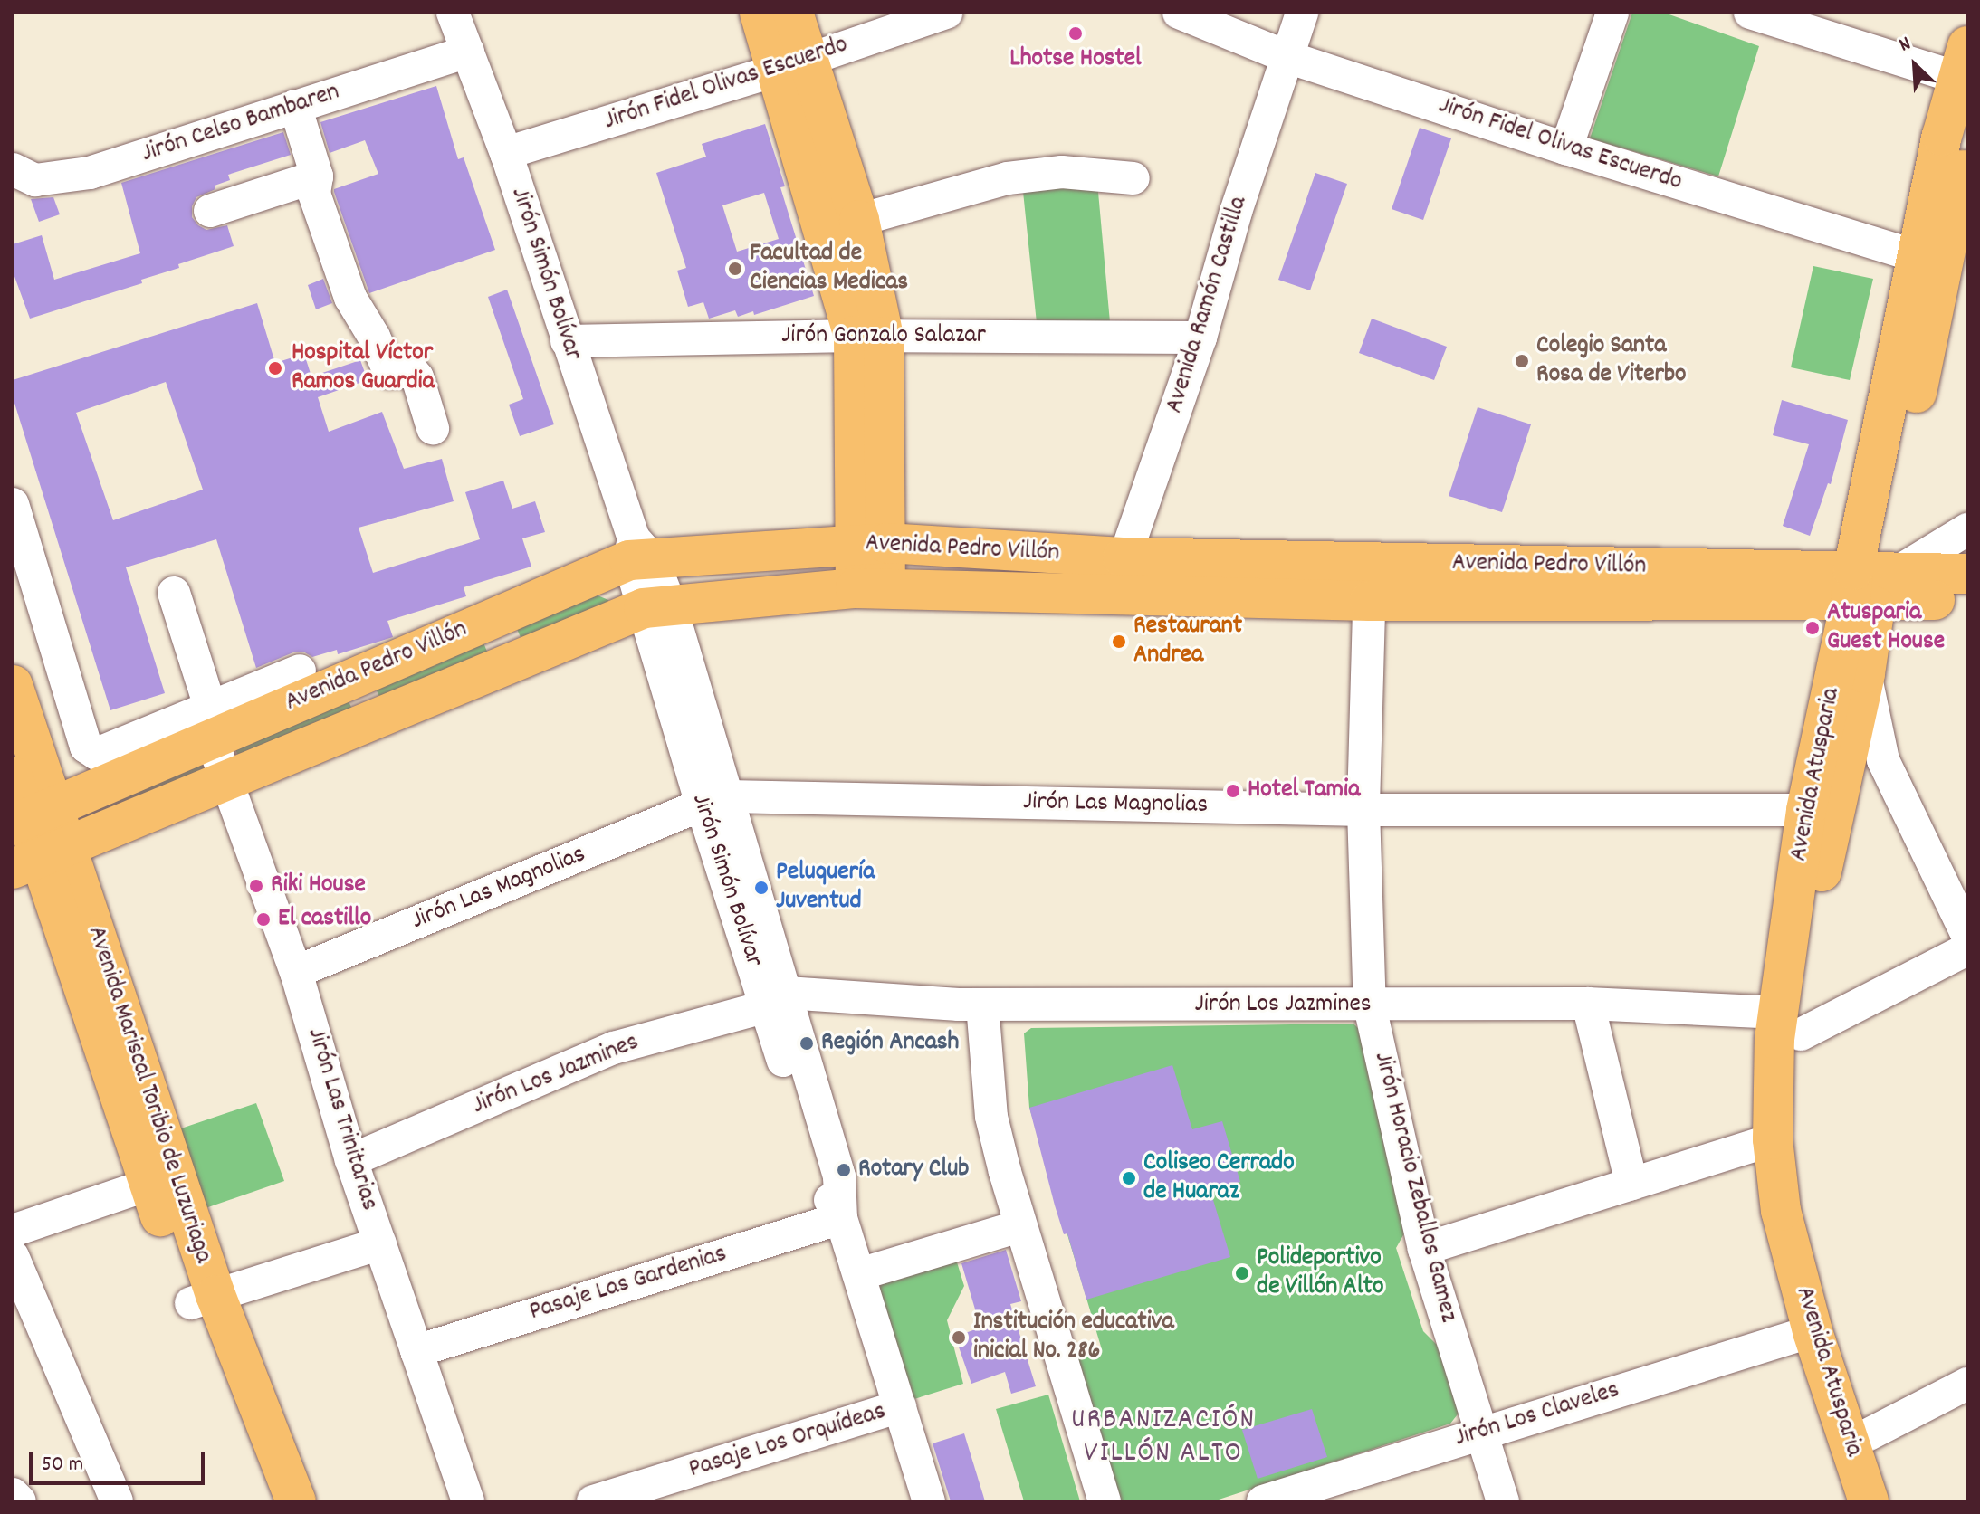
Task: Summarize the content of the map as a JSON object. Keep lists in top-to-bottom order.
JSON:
{
  "streets": {
    "main road": ["Avenida Pedro Villón", "Avenida Atusparia", "Avenida Mariscal Toribio de Luzuriaga"],
    "street": [
      "Jirón Fidel Olivas Escuerdo",
      "Jirón Celso Bambaren",
      "Jirón Simón Bolívar",
      "Avenida Ramón Castilla",
      "Jirón Gonzalo Salazar",
      "Jirón Las Magnolias",
      "Jirón Los Jazmines",
      "Jirón Las Trinitarias",
      "Jirón Horacio Zeballos Gamez",
      "Pasaje Las Gardenias",
      "Jirón Los Claveles",
      "Pasaje Los Orquídeas"
    ]
  },
  "crossings": [
    ["Jirón Fidel Olivas Escuerdo", "Jirón Simón Bolívar"],
    ["Jirón Fidel Olivas Escuerdo", "Avenida Ramón Castilla"],
    ["Jirón Fidel Olivas Escuerdo", "Avenida Atusparia"],
    ["Jirón Celso Bambaren", "Jirón Simón Bolívar"],
    ["Jirón Simón Bolívar", "Jirón Gonzalo Salazar"],
    ["Jirón Simón Bolívar", "Avenida Pedro Villón"],
    ["Jirón Simón Bolívar", "Jirón Las Magnolias"],
    ["Jirón Simón Bolívar", "Jirón Los Jazmines"],
    ["Jirón Simón Bolívar", "Pasaje Las Gardenias"],
    ["Jirón Simón Bolívar", "Pasaje Los Orquídeas"],
    ["Avenida Ramón Castilla", "Jirón Gonzalo Salazar"],
    ["Avenida Ramón Castilla", "Avenida Pedro Villón"],
    ["Avenida Pedro Villón", "Avenida Atusparia"],
    ["Avenida Pedro Villón", "Avenida Mariscal Toribio de Luzuriaga"],
    ["Avenida Pedro Villón", "Jirón Las Trinitarias"],
    ["Avenida Pedro Villón", "Jirón Horacio Zeballos Gamez"],
    ["Avenida Atusparia", "Jirón Las Magnolias"],
    ["Avenida Atusparia", "Jirón Los Jazmines"],
    ["Avenida Atusparia", "Jirón Los Claveles"],
    ["Jirón Las Magnolias", "Jirón Las Trinitarias"],
    ["Jirón Las Magnolias", "Jirón Horacio Zeballos Gamez"],
    ["Jirón Los Jazmines", "Jirón Las Trinitarias"],
    ["Jirón Los Jazmines", "Jirón Horacio Zeballos Gamez"],
    ["Jirón Las Trinitarias", "Pasaje Las Gardenias"],
    ["Jirón Horacio Zeballos Gamez", "Jirón Los Claveles"]
  ],
  "districts": ["URBANIZACIÓN VILLÓN ALTO"],
  "places": [
    "Lhotse Hostel",
    "Facultad de Ciencias Medicas",
    "Colegio Santa Rosa de Viterbo",
    "Hospital Víctor Ramos Guardia",
    "Atusparia Guest House",
    "Restaurant Andrea",
    "Hotel Tamia",
    "Riki House",
    "Peluquería Juventud",
    "El castillo",
    "Región Ancash",
    "Rotary Club",
    "Coliseo Cerrado de Huaraz",
    "Polideportivo de Villón Alto",
    "Institución educativa inicial No. 286"
  ],
  "scale_bar": "50 m",
  "north": "top left"
}
